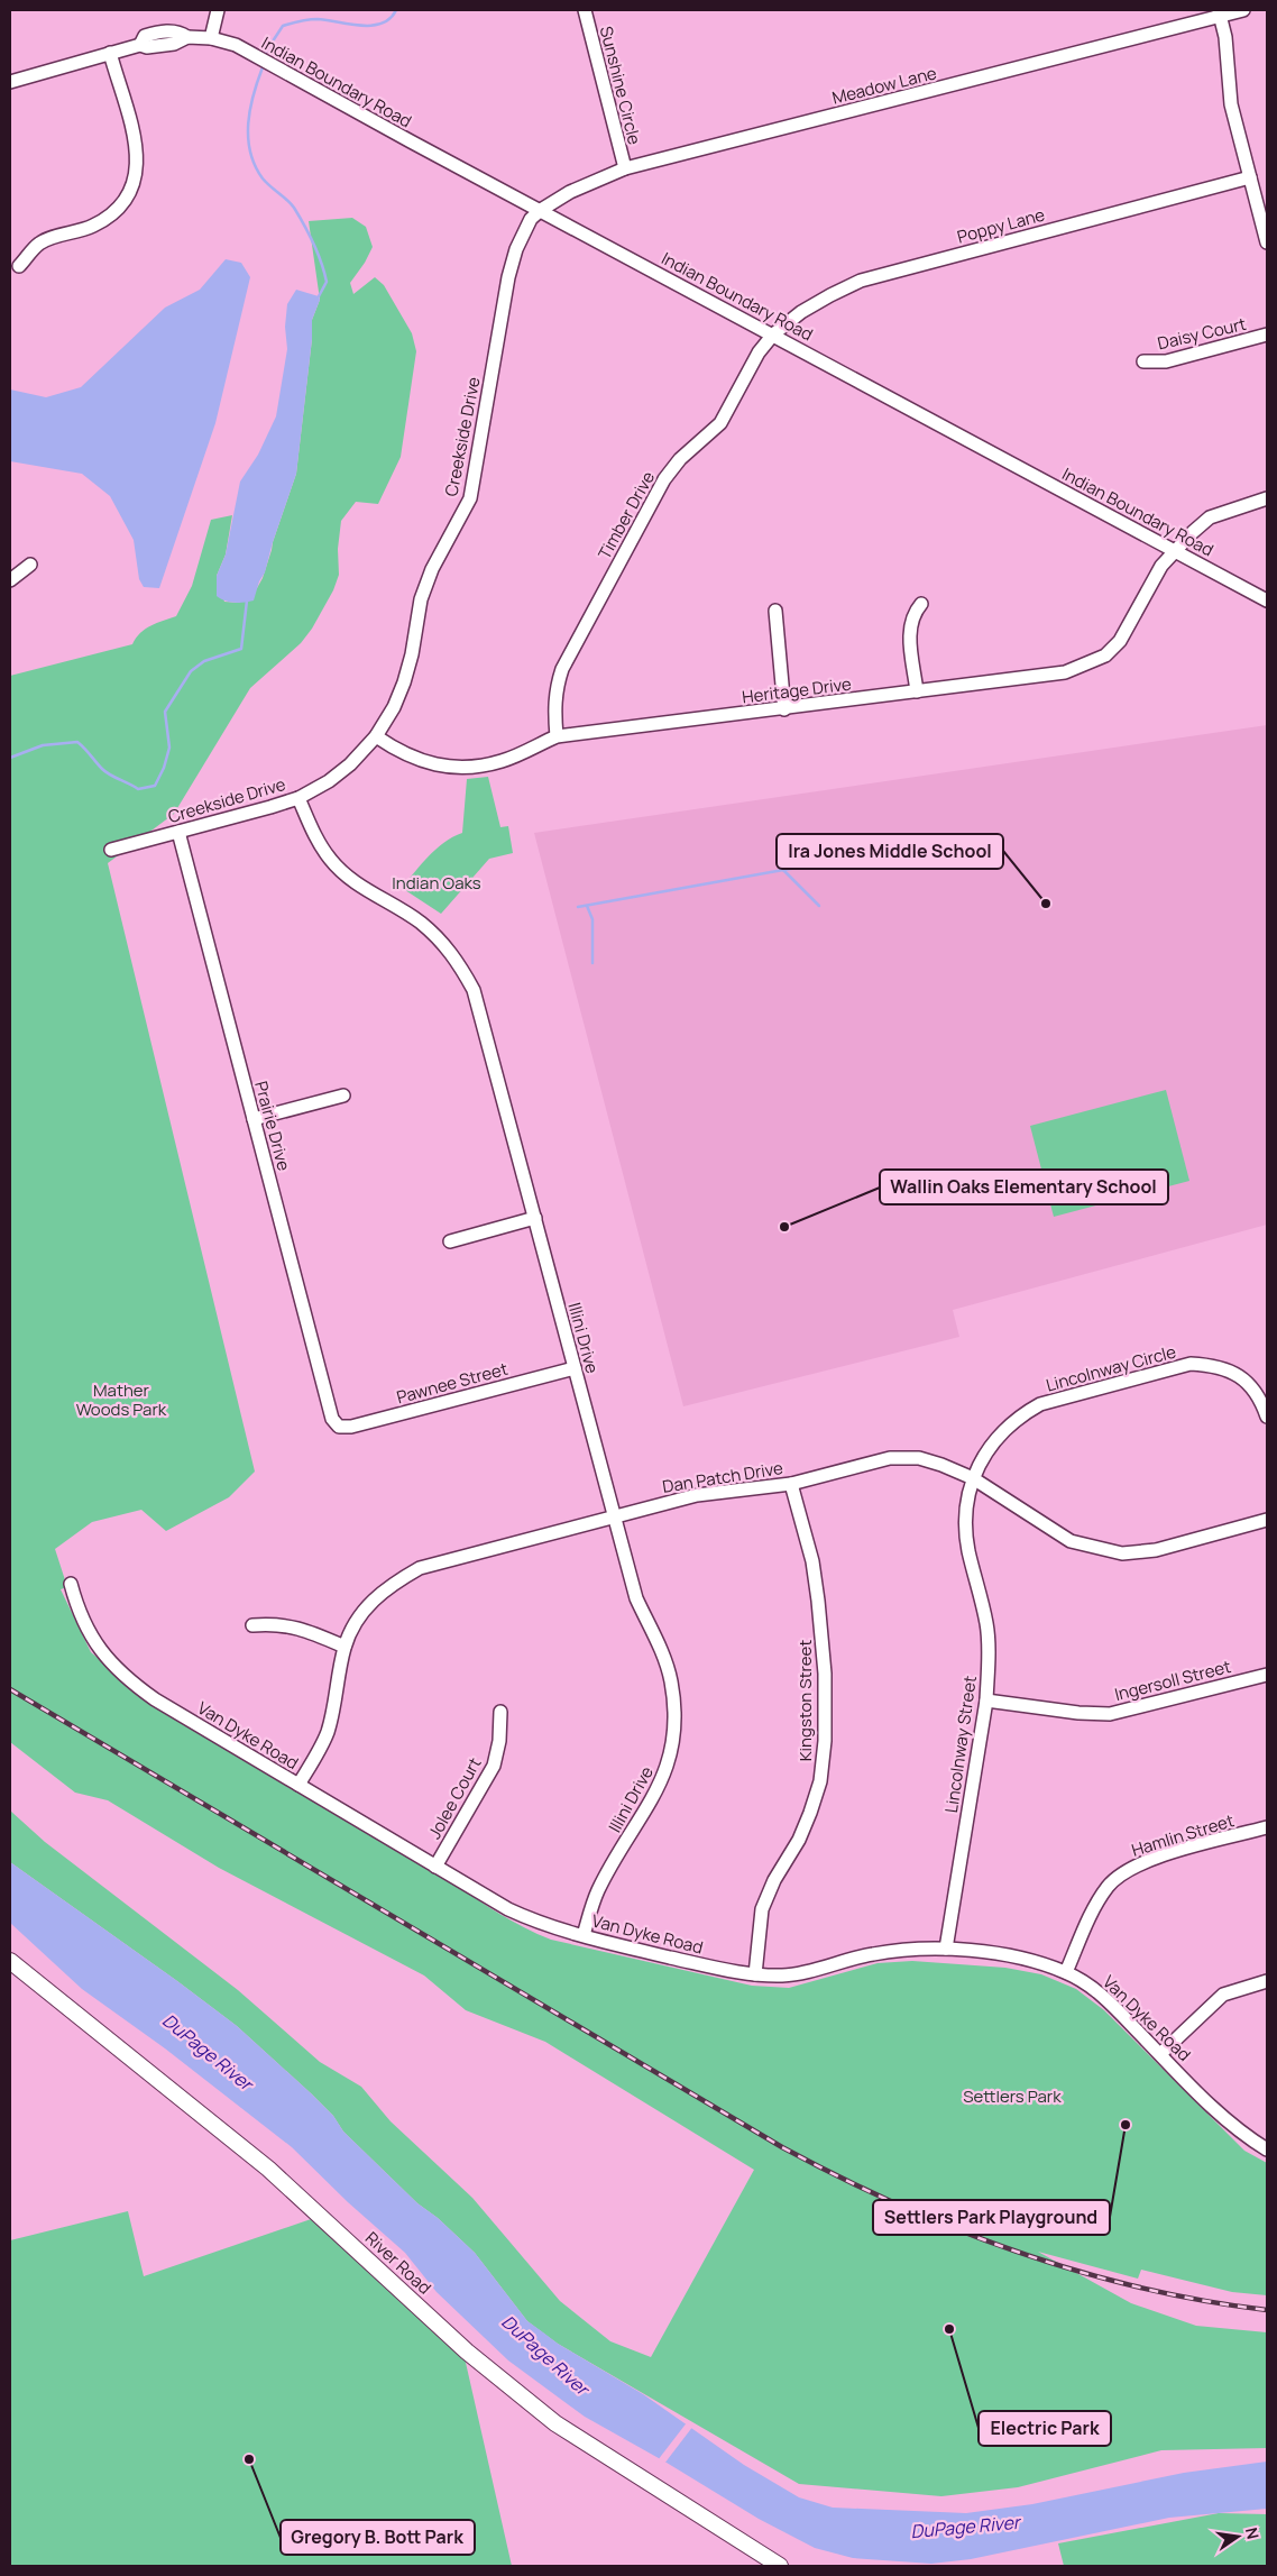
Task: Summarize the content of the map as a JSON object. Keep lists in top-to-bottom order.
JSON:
{
  "streets": {
    "street": [
      "Indian Boundary Road",
      "Sunshine Circle",
      "Meadow Lane",
      "Poppy Lane",
      "Daisy Court",
      "Creekside Drive",
      "Timber Drive",
      "Heritage Drive",
      "Prairie Drive",
      "Illini Drive",
      "Lincolnway Circle",
      "Pawnee Street",
      "Dan Patch Drive",
      "Ingersoll Street",
      "Kingston Street",
      "Van Dyke Road",
      "Lincolnway Street",
      "Jolee Court",
      "Hamlin Street",
      "River Road"
    ]
  },
  "crossings": [
    ["Indian Boundary Road", "Meadow Lane"],
    ["Indian Boundary Road", "Poppy Lane"],
    ["Indian Boundary Road", "Creekside Drive"],
    ["Indian Boundary Road", "Timber Drive"],
    ["Indian Boundary Road", "Heritage Drive"],
    ["Sunshine Circle", "Meadow Lane"],
    ["Meadow Lane", "Creekside Drive"],
    ["Poppy Lane", "Timber Drive"],
    ["Creekside Drive", "Heritage Drive"],
    ["Creekside Drive", "Prairie Drive"],
    ["Creekside Drive", "Illini Drive"],
    ["Timber Drive", "Heritage Drive"],
    ["Prairie Drive", "Pawnee Street"],
    ["Illini Drive", "Pawnee Street"],
    ["Illini Drive", "Dan Patch Drive"],
    ["Illini Drive", "Van Dyke Road"],
    ["Lincolnway Circle", "Dan Patch Drive"],
    ["Lincolnway Circle", "Lincolnway Street"],
    ["Dan Patch Drive", "Kingston Street"],
    ["Dan Patch Drive", "Van Dyke Road"],
    ["Dan Patch Drive", "Lincolnway Street"],
    ["Ingersoll Street", "Lincolnway Street"],
    ["Kingston Street", "Van Dyke Road"],
    ["Van Dyke Road", "Lincolnway Street"],
    ["Van Dyke Road", "Jolee Court"],
    ["Van Dyke Road", "Hamlin Street"]
  ],
  "water": ["DuPage River"],
  "parks": ["Indian Oaks", "Mather Woods Park", "Settlers Park"],
  "places": [
    "Ira Jones Middle School",
    "Wallin Oaks Elementary School",
    "Settlers Park Playground",
    "Electric Park",
    "Gregory B. Bott Park"
  ],
  "north": "right"
}
